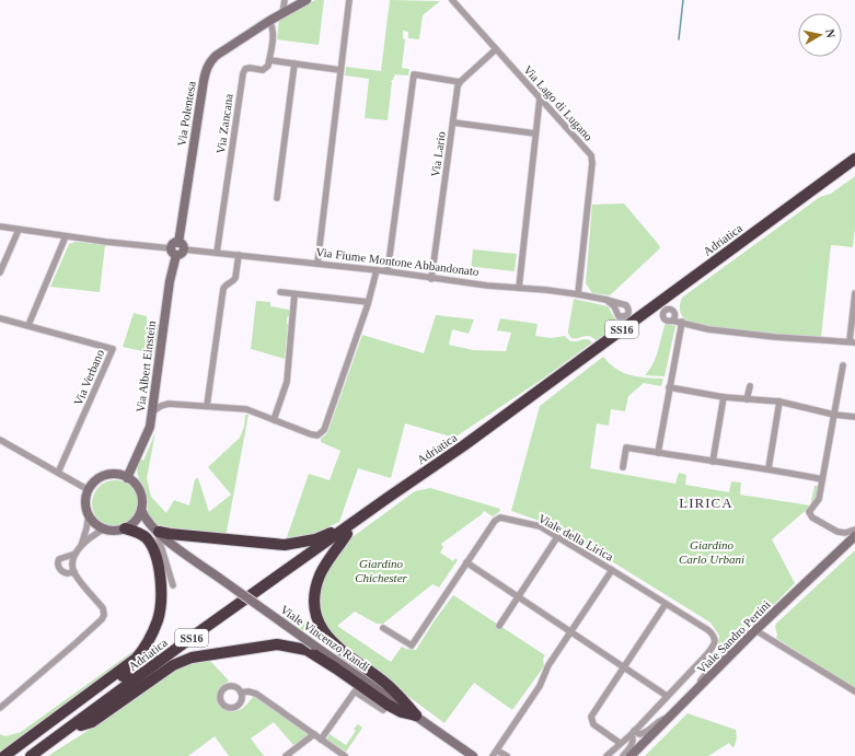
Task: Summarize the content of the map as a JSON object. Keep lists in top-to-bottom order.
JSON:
{
  "streets": {
    "highway": ["Adriatica", "SS16"],
    "street": [
      "Via Lago di Lugano",
      "Via Polentesa",
      "Via Zancana",
      "Via Lario",
      "Via Fiume Montone Abbandonato",
      "Via Albert Einstein",
      "Via Verbano",
      "Viale della Lirica",
      "Viale Sandro Pertini",
      "Viale Vincenzo Randi"
    ]
  },
  "crossings": [
    ["Via Lago di Lugano", "Via Fiume Montone Abbandonato"],
    ["Via Polentesa", "Via Fiume Montone Abbandonato"],
    ["Via Zancana", "Via Fiume Montone Abbandonato"],
    ["Via Lario", "Via Fiume Montone Abbandonato"],
    ["Adriatica", "SS16"],
    ["SS16", "Viale Vincenzo Randi"],
    ["Via Albert Einstein", "Viale Vincenzo Randi"],
    ["Viale della Lirica", "Viale Sandro Pertini"]
  ],
  "districts": ["LIRICA"],
  "parks": ["Giardino Carlo Urbani", "Giardino Chichester"],
  "north": "right"
}
